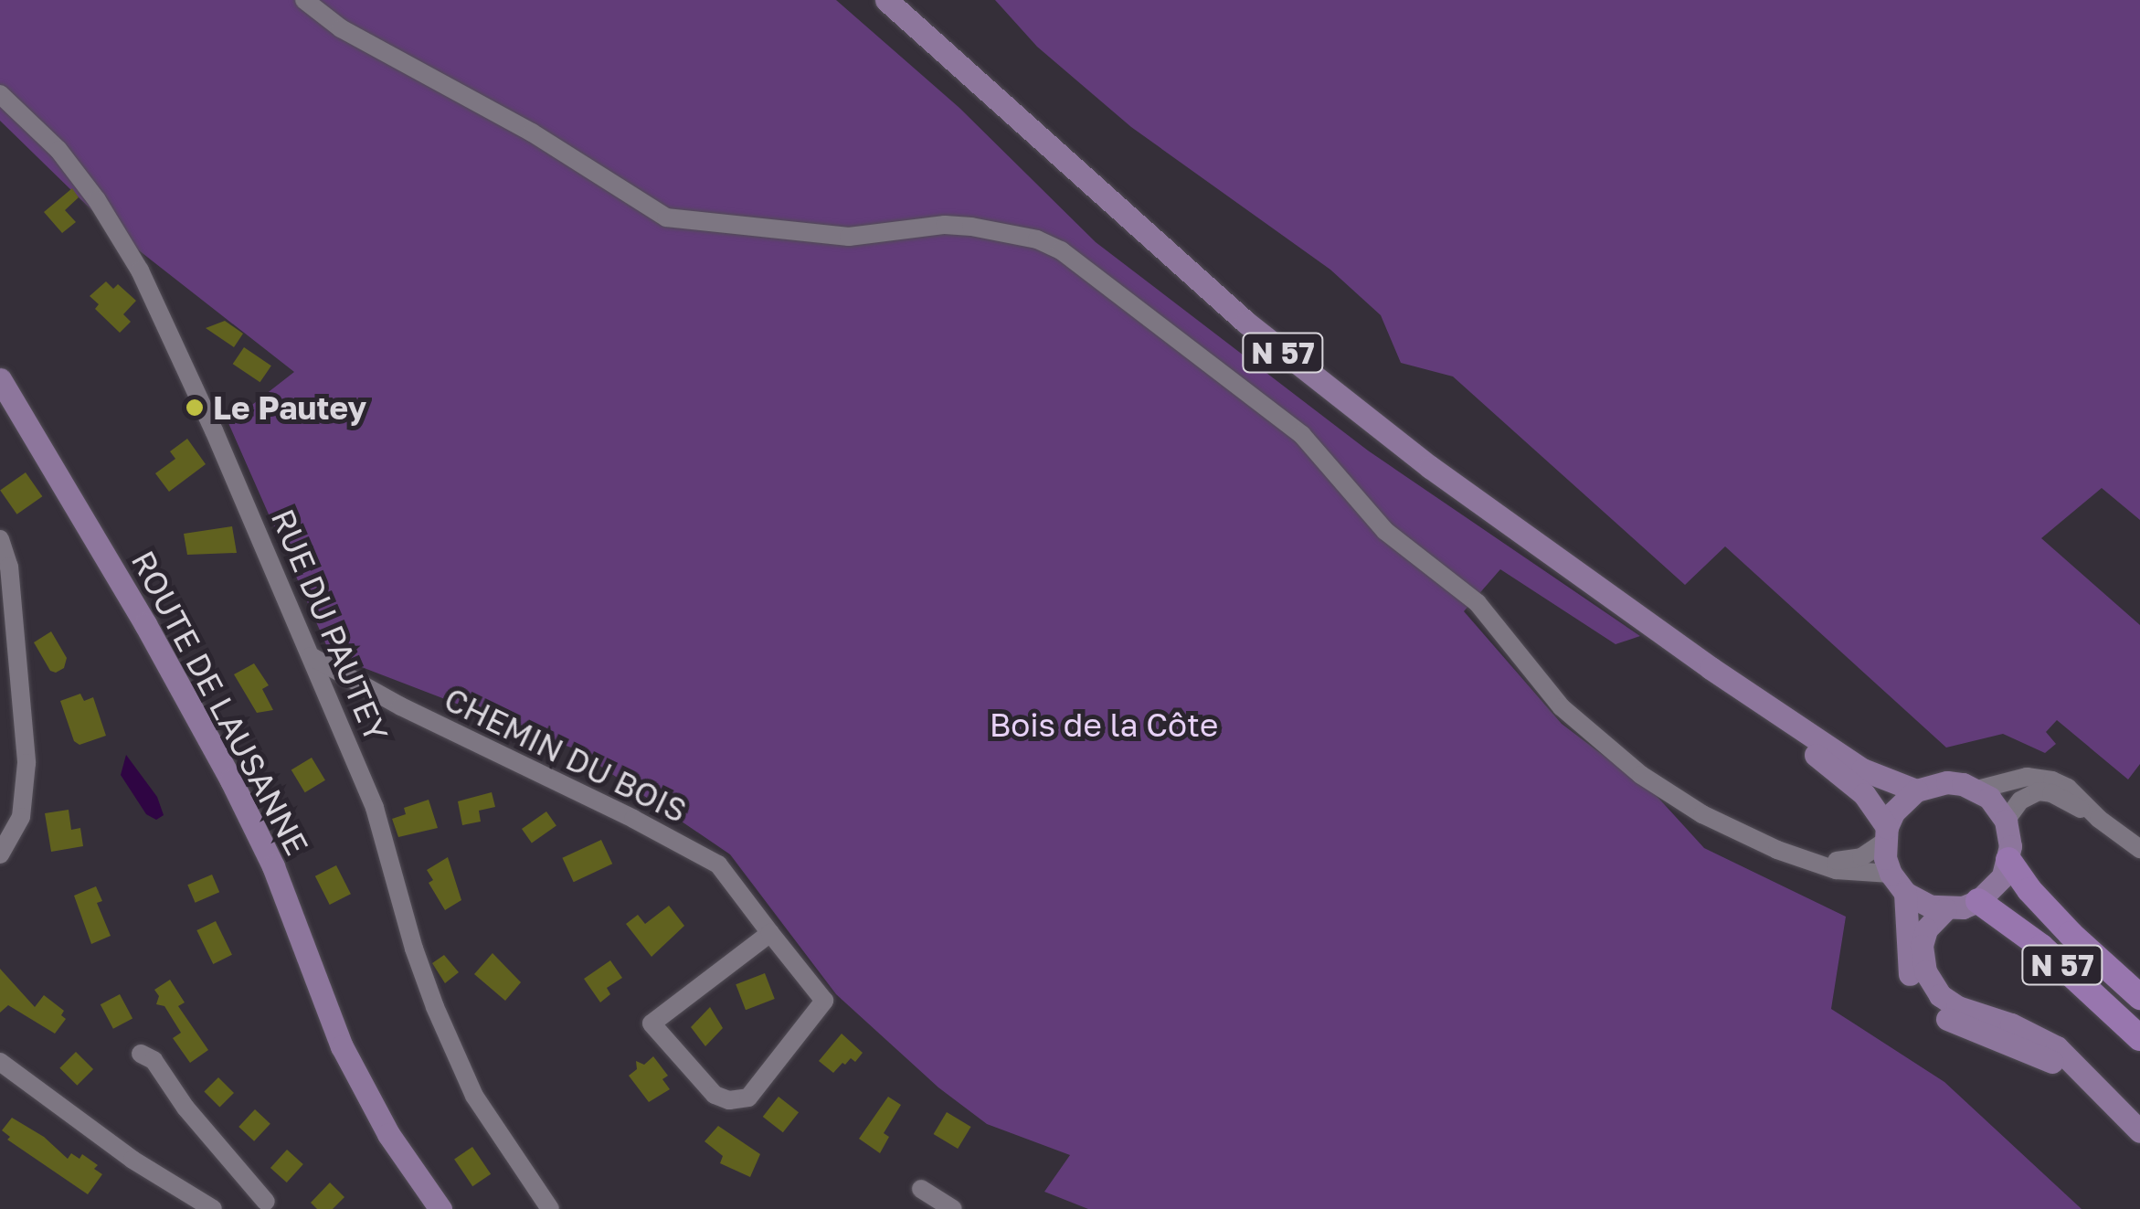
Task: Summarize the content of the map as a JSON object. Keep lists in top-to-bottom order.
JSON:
{
  "streets": {
    "highway": ["N 57"],
    "main road": ["ROUTE DE LAUSANNE"],
    "street": ["RUE DU PAUTEY", "CHEMIN DU BOIS"]
  },
  "crossings": [
    ["RUE DU PAUTEY", "CHEMIN DU BOIS"]
  ],
  "parks": ["Bois de la Côte"],
  "places": ["Le Pautey"]
}
